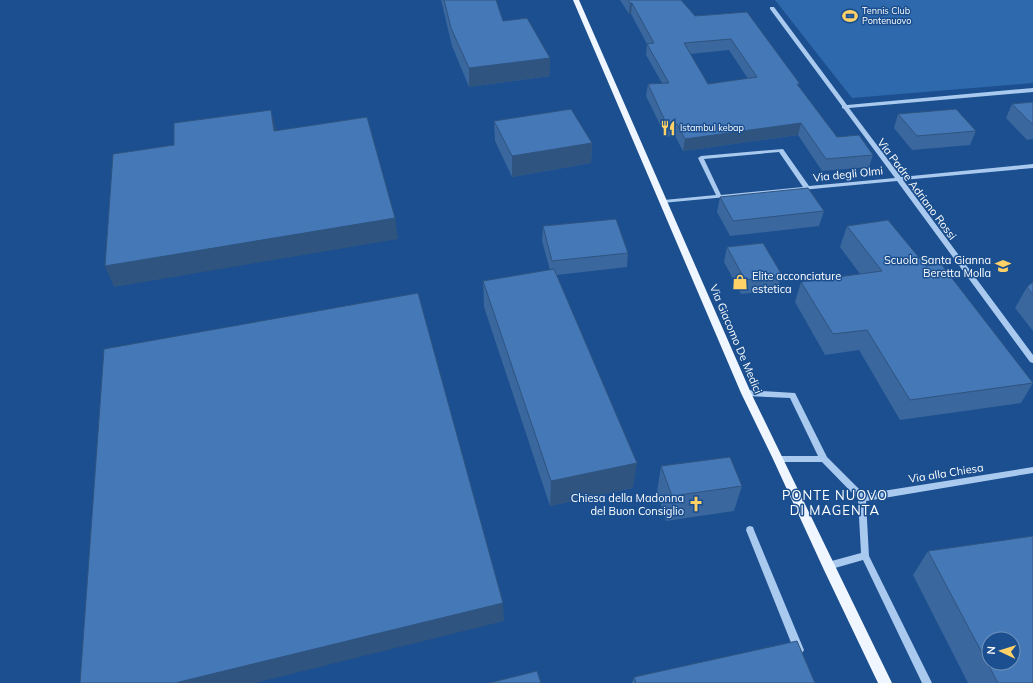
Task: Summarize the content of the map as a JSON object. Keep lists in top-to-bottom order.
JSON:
{
  "streets": {
    "main road": ["Via Giacomo De Medici"],
    "street": ["Via degli Olmi", "Via Padre Adriano Rossi", "Via alla Chiesa"]
  },
  "crossings": [
    ["Via degli Olmi", "Via Padre Adriano Rossi"],
    ["Via degli Olmi", "Via Giacomo De Medici"]
  ],
  "districts": ["PONTE NUOVO DI MAGENTA"],
  "places": {
    "sports": ["Tennis Club Pontenuovo"],
    "restaurant": ["Istambul kebap"],
    "school or university": ["Scuola Santa Gianna Beretta Molla"],
    "shop": ["Elite acconciature estetica"],
    "church": ["Chiesa della Madonna del Buon Consiglio"]
  },
  "north": "left"
}
